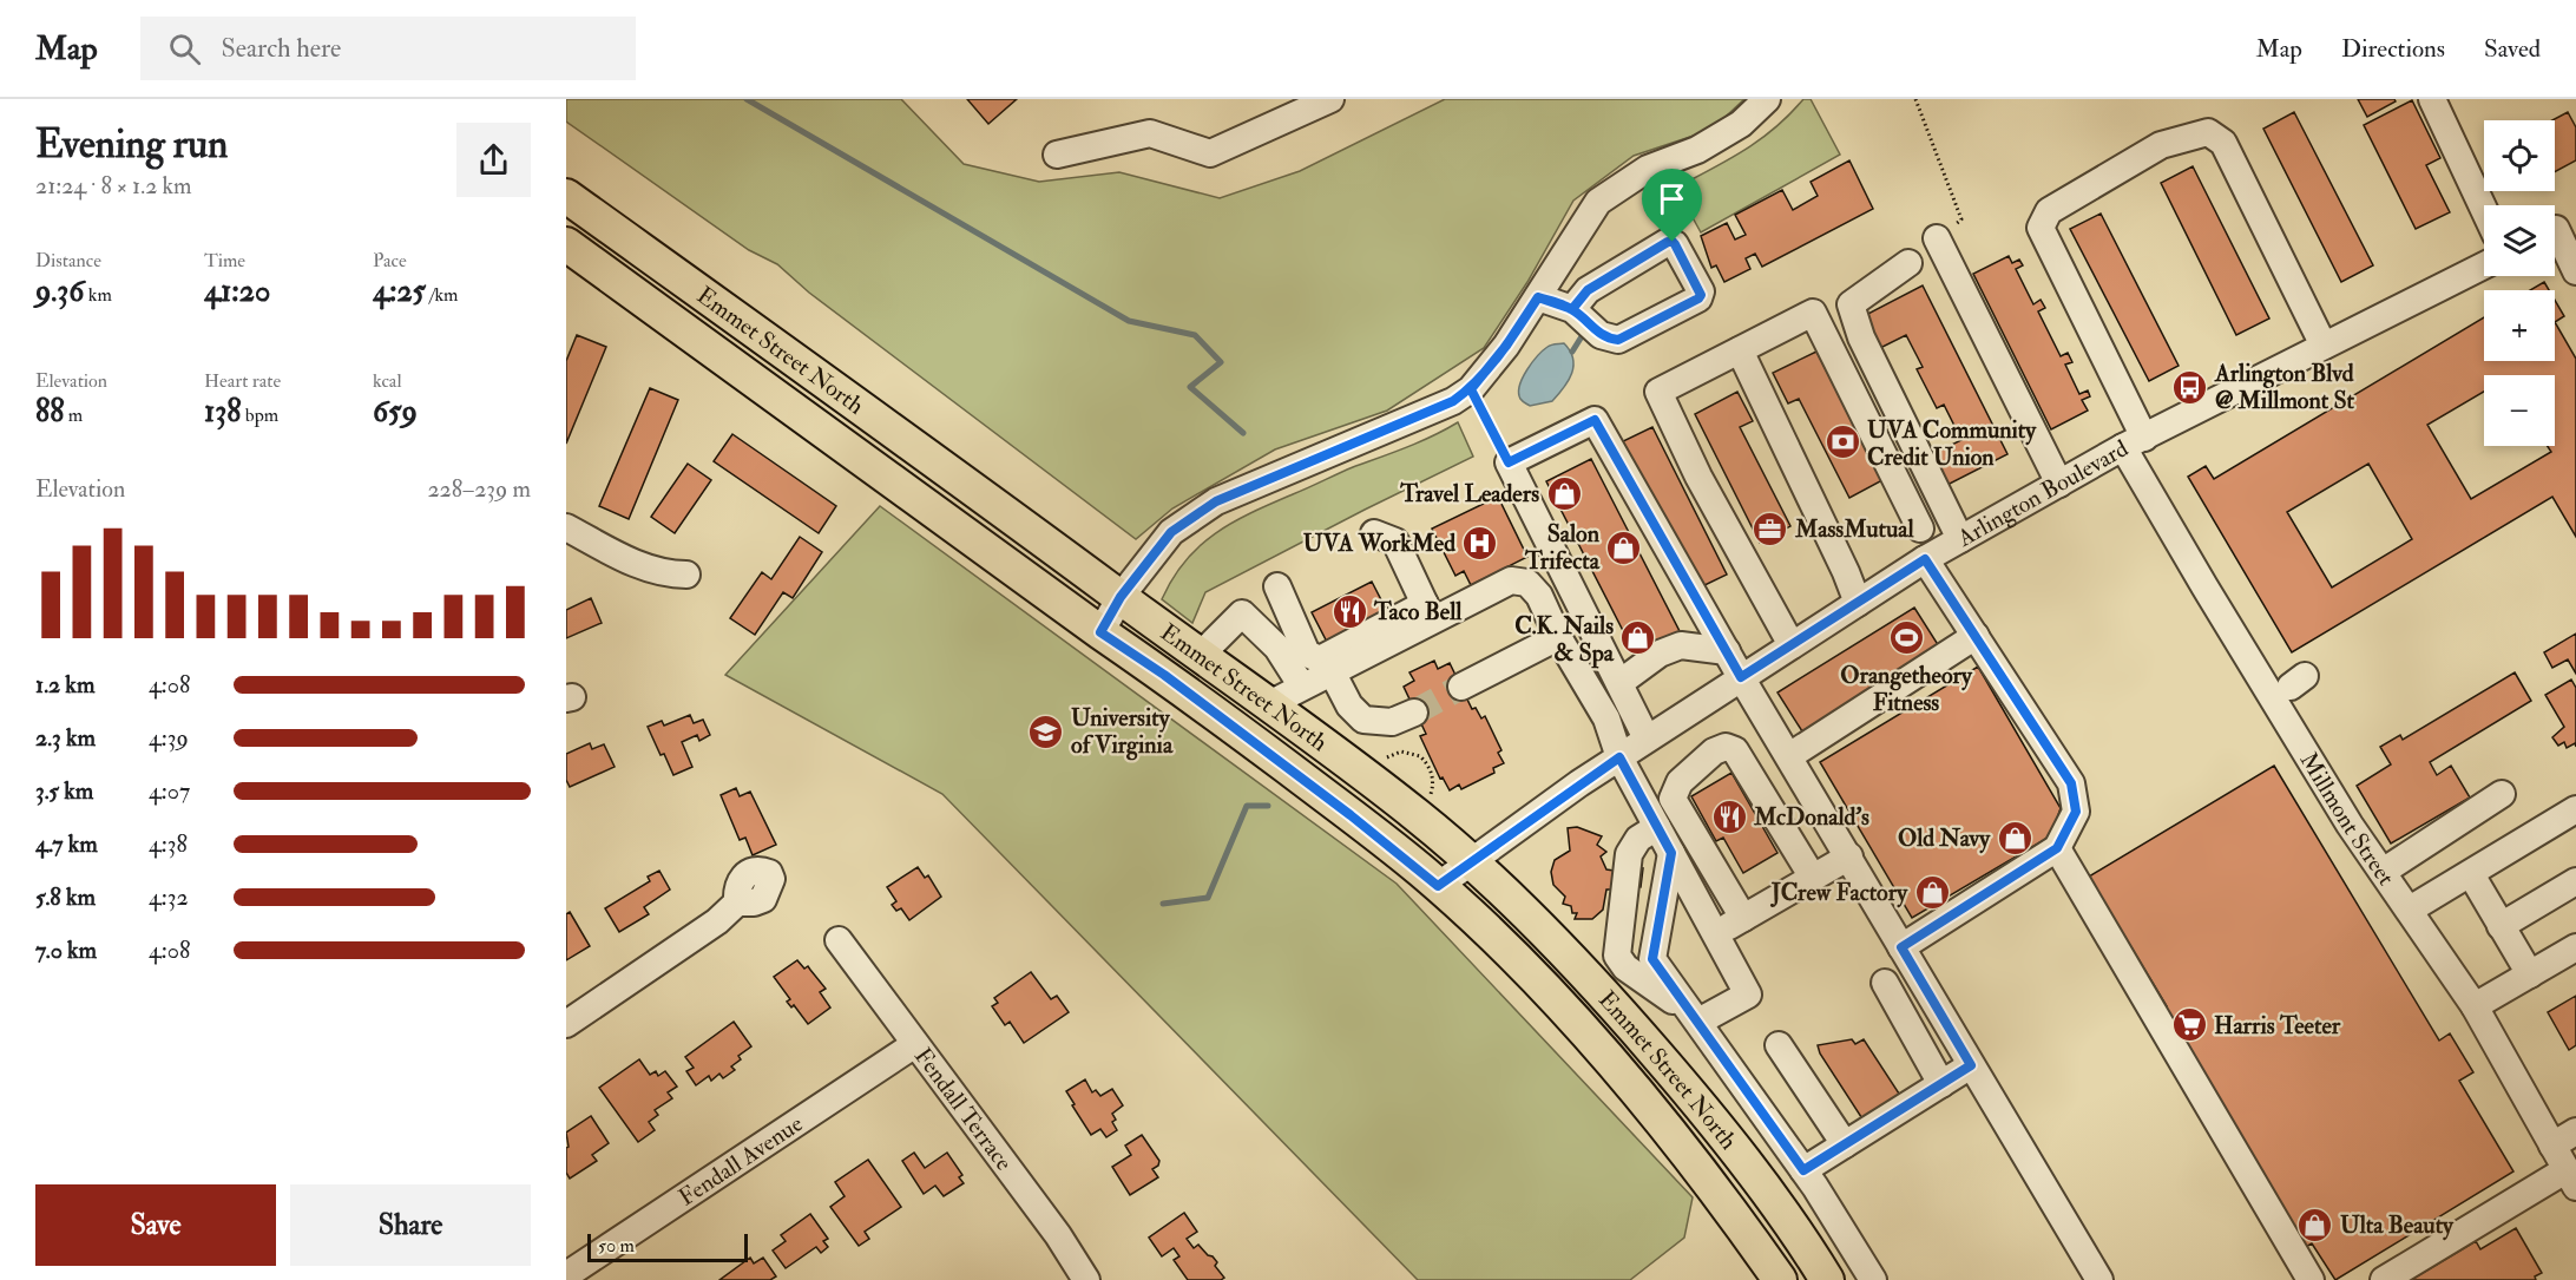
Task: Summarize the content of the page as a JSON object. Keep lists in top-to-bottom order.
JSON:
{
  "streets": {
    "main road": ["Emmet Street North"],
    "street": [
      "Arlington Boulevard",
      "Millmont Street",
      "Fendall Terrace",
      "Fendall Avenue"
    ]
  },
  "crossings": [
    ["Emmet Street North", "Arlington Boulevard"],
    ["Arlington Boulevard", "Millmont Street"],
    ["Fendall Terrace", "Fendall Avenue"]
  ],
  "places": {
    "bus stop": ["Arlington Blvd @ Millmont St"],
    "bank": ["UVA Community Credit Union"],
    "shop": [
      "Travel Leaders",
      "Salon Trifecta",
      "C.K. Nails & Spa",
      "Old Navy",
      "JCrew Factory",
      "Ulta Beauty"
    ],
    "office": ["MassMutual"],
    "hospital": ["UVA WorkMed"],
    "restaurant": ["Taco Bell", "McDonald's"],
    "sports": ["Orangetheory Fitness"],
    "school or university": ["University of Virginia"],
    "supermarket": ["Harris Teeter"]
  },
  "scale_bar": "50 m",
  "page": {
    "header": "Map",
    "search": "Search here",
    "nav": ["Map", "Directions", "Saved"],
    "heading": ["Evening run", "21:24 · 8 × 1.2 km"],
    "map_buttons": ["+", "−"],
    "stats": [
      ["Distance", "9.36 km"],
      ["Time", "41:20"],
      ["Pace", "4:25 /km"],
      ["Elevation", "88 m"],
      ["Heart rate", "138 bpm"],
      ["kcal", "659"]
    ],
    "chart": ["Elevation", "228–239 m"],
    "list": [
      {
        "name": "1.2 km",
        "note": "4:08"
      },
      {
        "name": "2.3 km",
        "note": "4:39"
      },
      {
        "name": "3.5 km",
        "note": "4:07"
      },
      {
        "name": "4.7 km",
        "note": "4:38"
      },
      {
        "name": "5.8 km",
        "note": "4:32"
      },
      {
        "name": "7.0 km",
        "note": "4:08"
      }
    ],
    "buttons": ["Save", "Share"],
    "scale": "50 m"
  }
}
